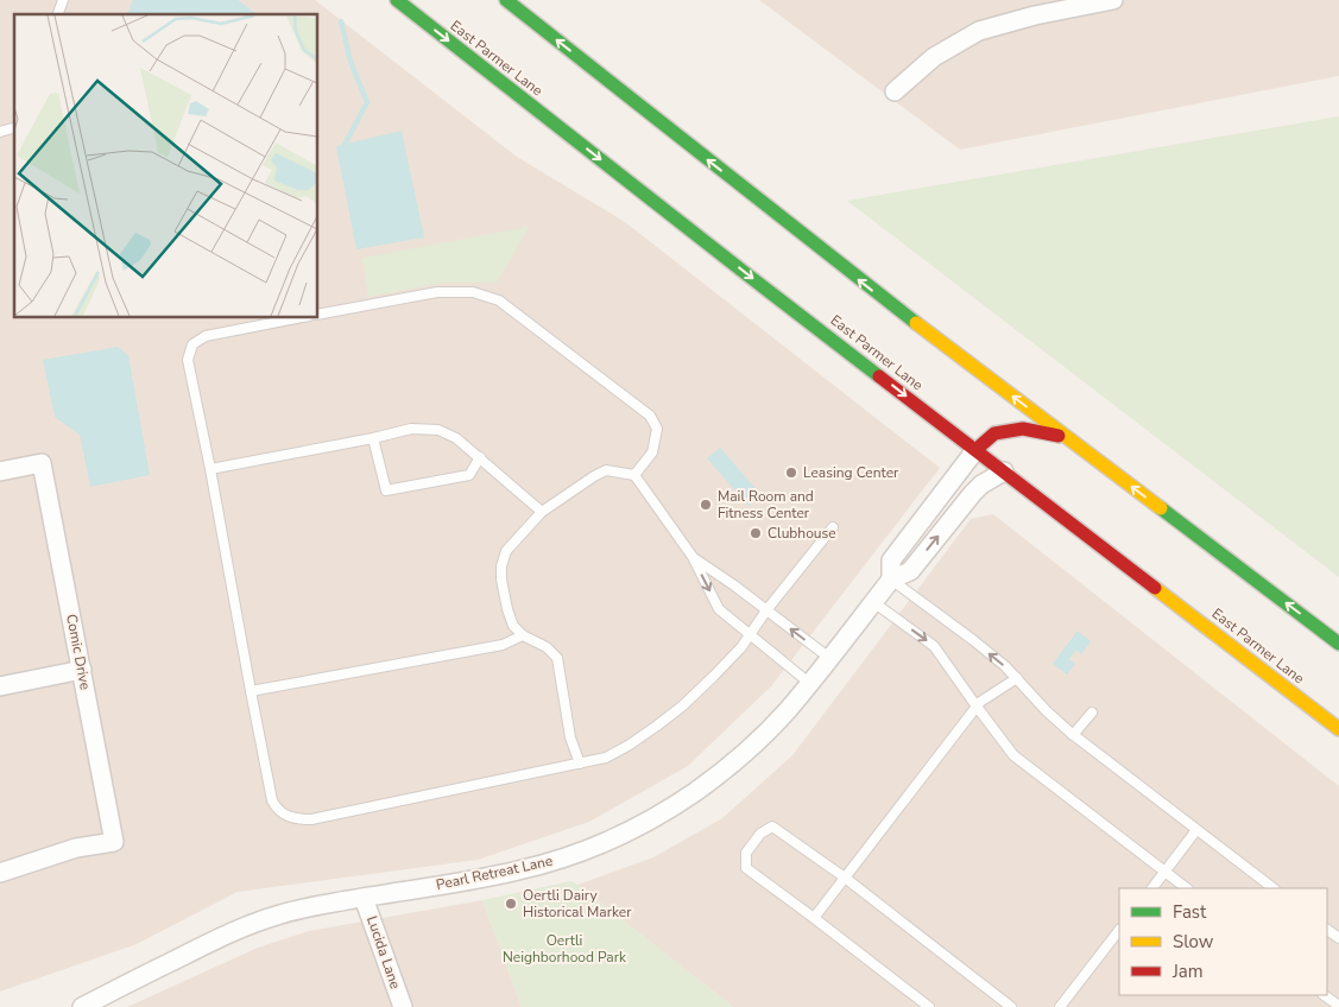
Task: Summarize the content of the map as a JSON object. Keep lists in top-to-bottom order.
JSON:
{
  "streets": {
    "main road": ["East Parmer Lane"],
    "street": ["Comic Drive", "Pearl Retreat Lane", "Lucida Lane"]
  },
  "crossings": [
    ["East Parmer Lane", "Pearl Retreat Lane"],
    ["Pearl Retreat Lane", "Lucida Lane"]
  ],
  "parks": ["Oertli Neighborhood Park"],
  "places": [
    "Leasing Center",
    "Mail Room and Fitness Center",
    "Clubhouse",
    "Oertli Dairy Historical Marker"
  ],
  "legend": ["Fast", "Slow", "Jam"]
}
